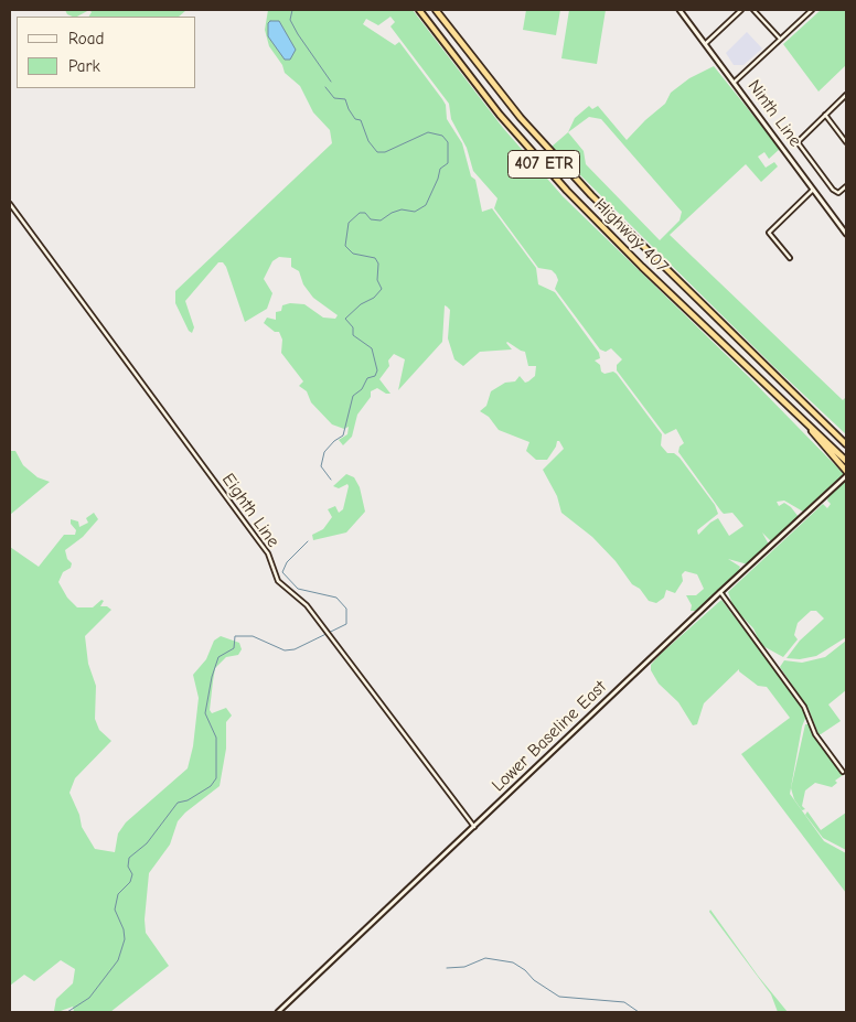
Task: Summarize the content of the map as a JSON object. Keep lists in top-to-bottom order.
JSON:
{
  "streets": {
    "highway": ["407 ETR", "Highway 407"],
    "main road": ["Ninth Line", "Lower Baseline East"],
    "street": ["Eighth Line"]
  },
  "crossings": [
    ["Eighth Line", "Lower Baseline East"]
  ],
  "legend": ["Road", "Park"]
}
